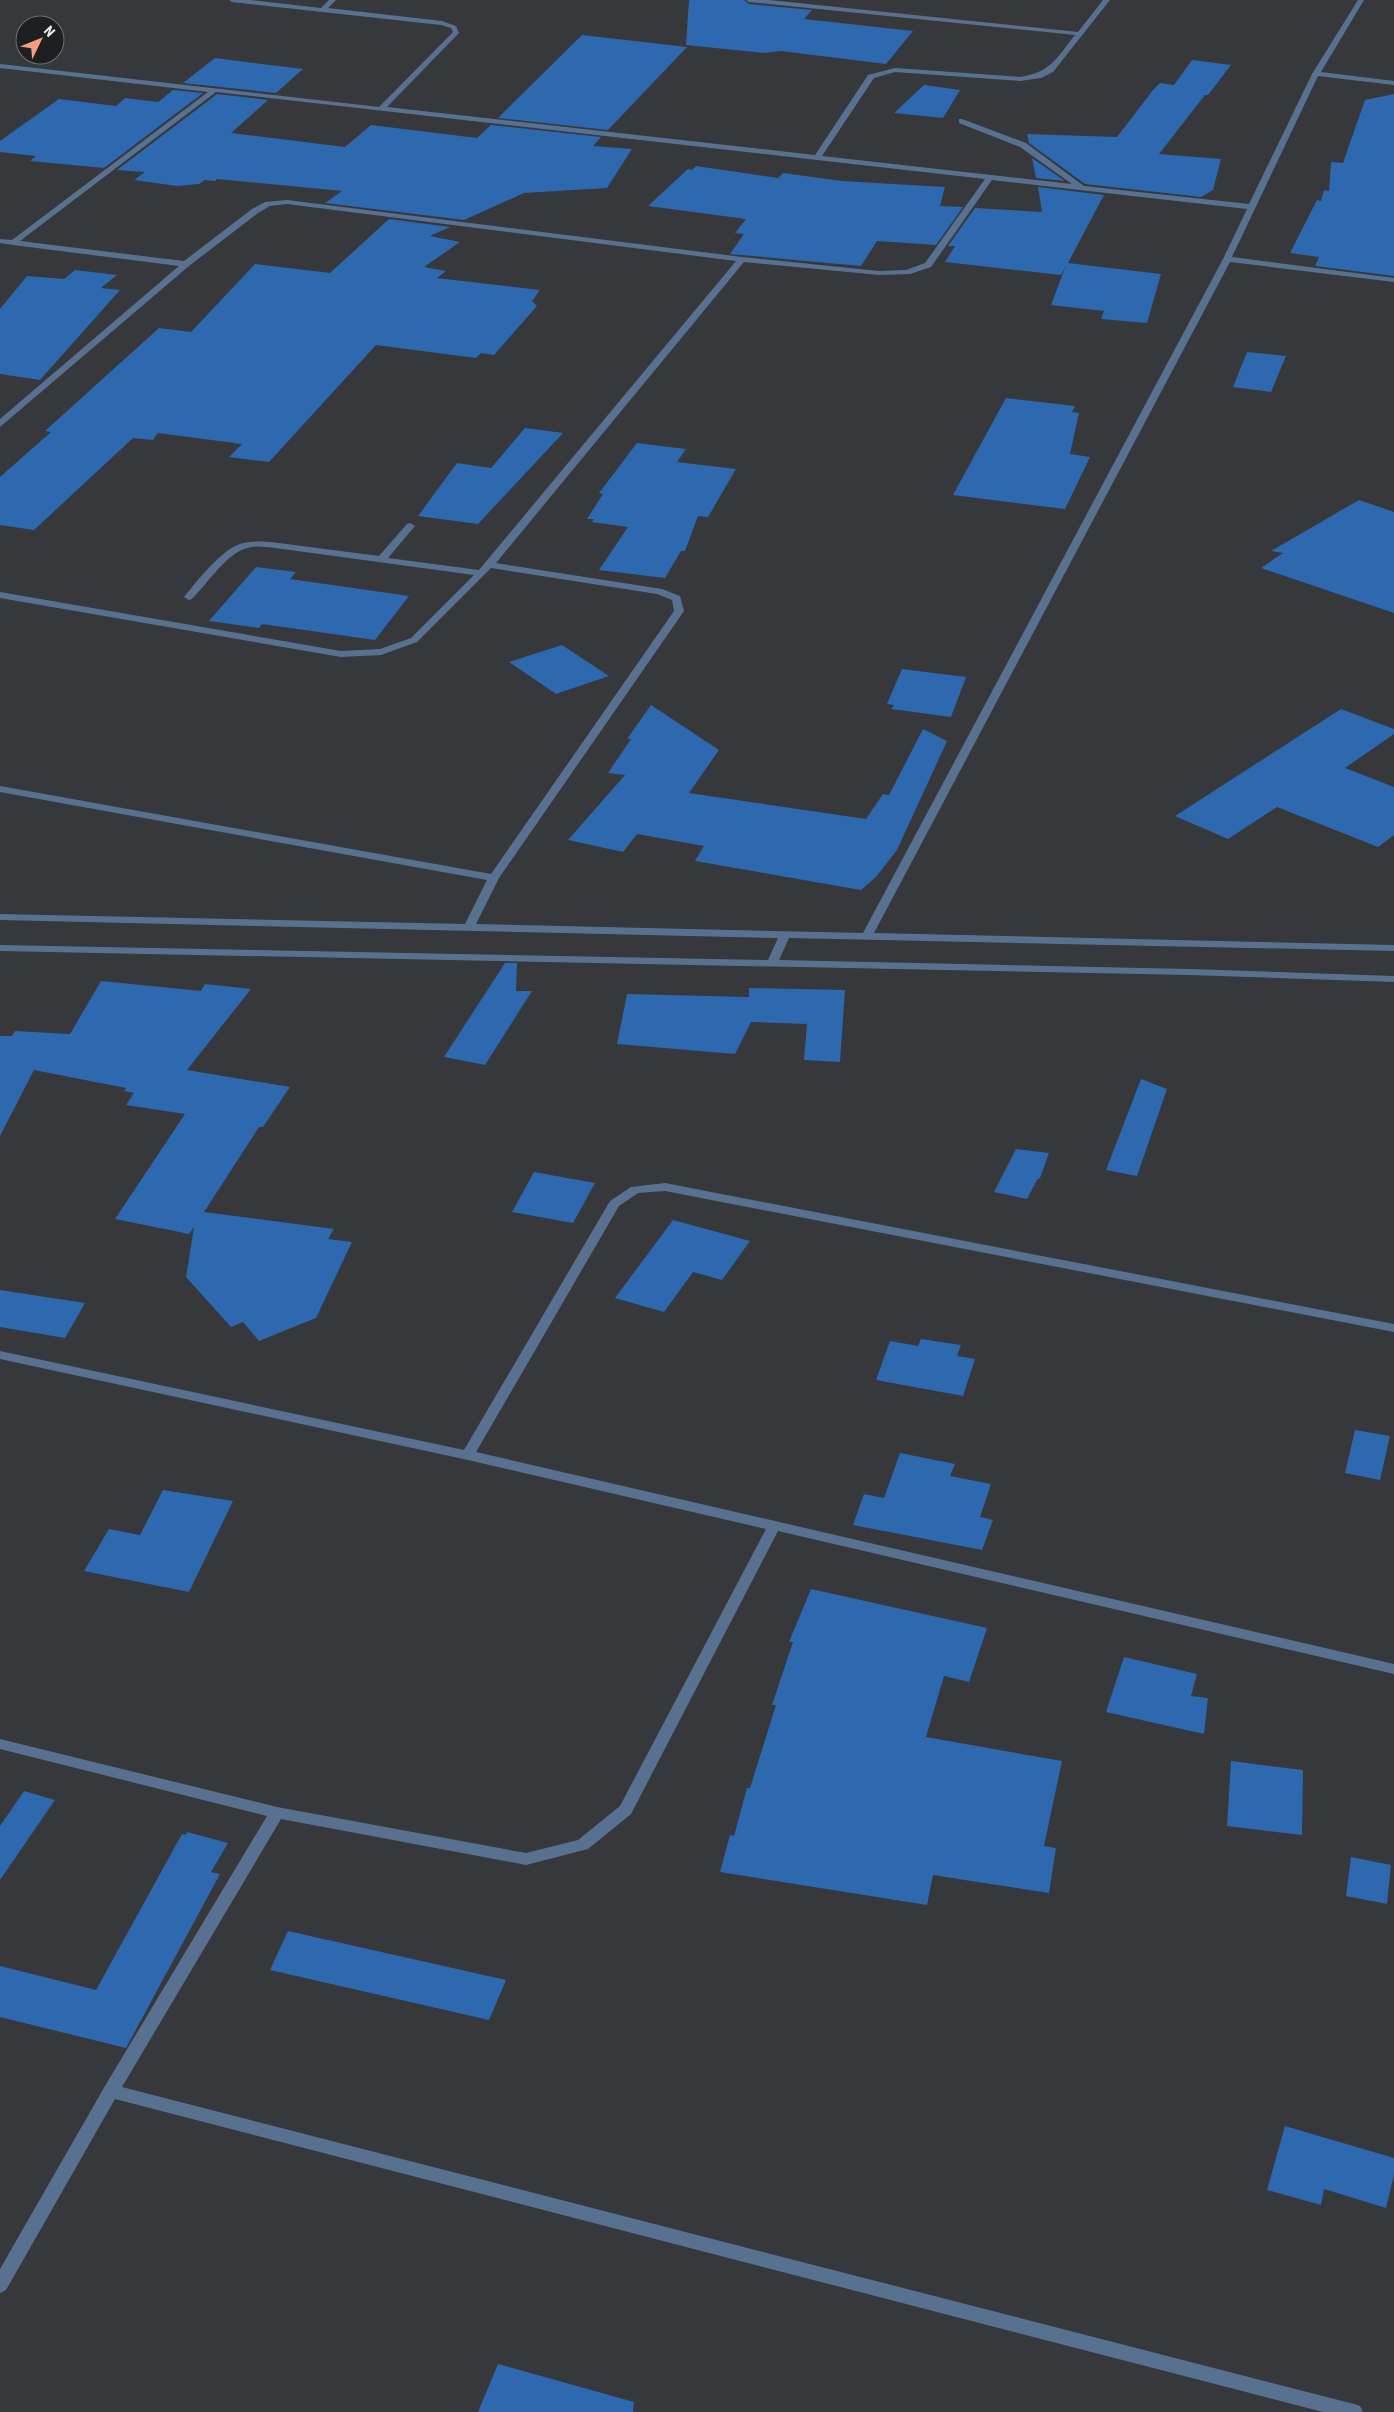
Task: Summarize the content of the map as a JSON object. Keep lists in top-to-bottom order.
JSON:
{
  "north": "top right"
}
